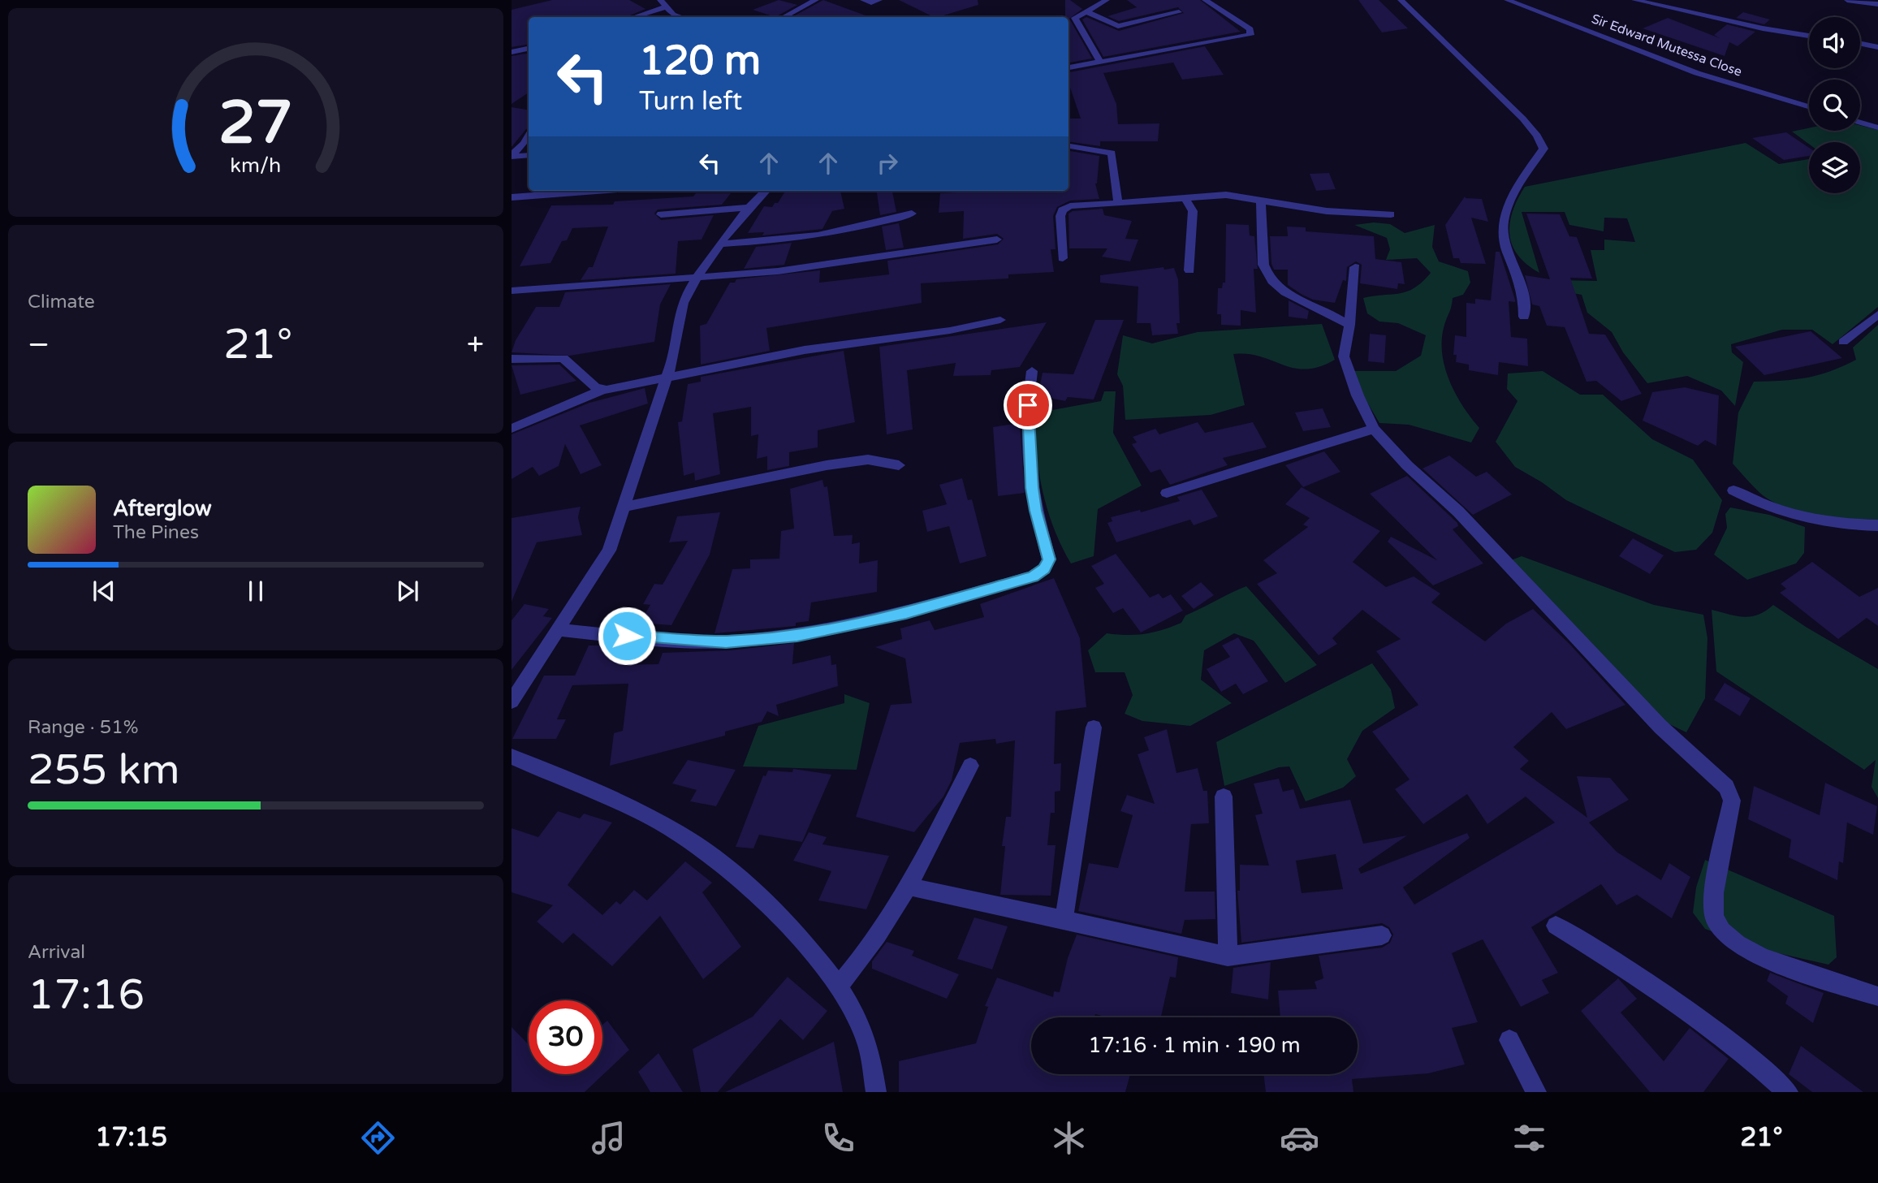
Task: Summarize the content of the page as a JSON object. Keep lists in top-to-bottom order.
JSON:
{
  "streets": {
    "street": ["Sir Edward Mutessa Close"]
  },
  "page": {
    "turn": ["120 m", "Turn left"],
    "tile": [
      "Climate",
      ["Range · 51%", "255 km"],
      ["Arrival", "17:16"]
    ],
    "heat": ["−", "21°", "+"],
    "song": ["Afterglow", "The Pines"],
    "limit": "30",
    "trip": "17:16 · 1 min · 190 m",
    "tabs": ["17:15", "21°"],
    "gauge": ["27", "km/h"]
  }
}
